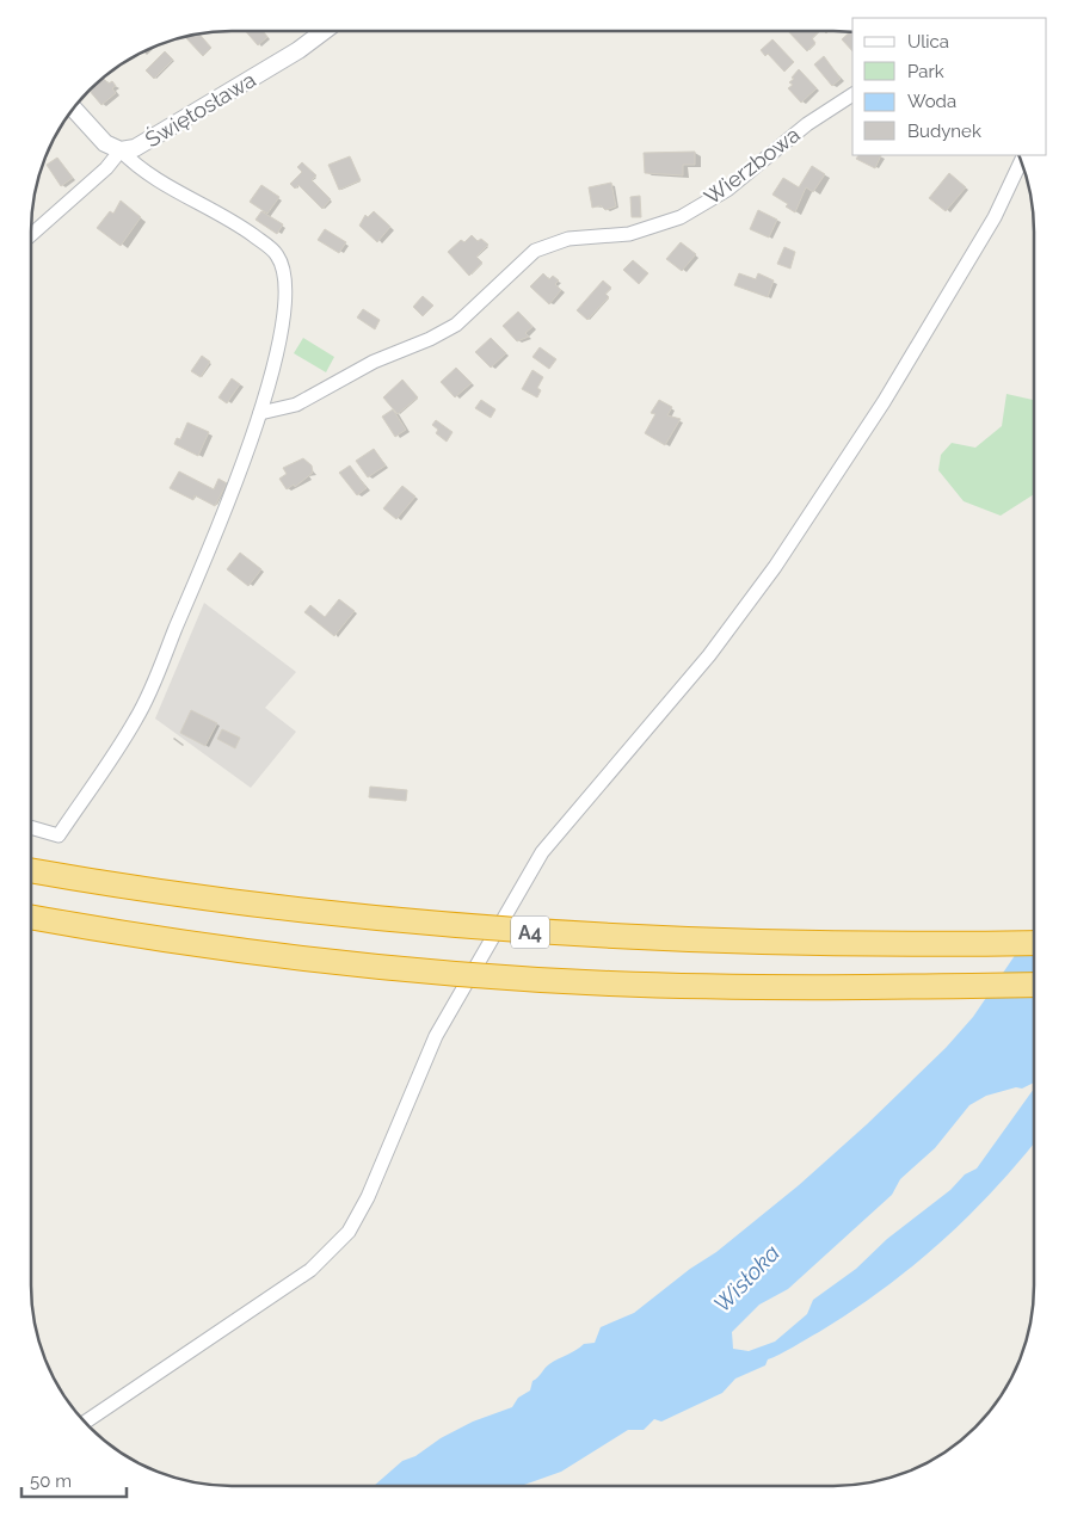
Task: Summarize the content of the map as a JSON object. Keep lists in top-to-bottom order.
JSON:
{
  "streets": {
    "highway": ["A4"],
    "street": ["Świętosława", "Wierzbowa"]
  },
  "water": ["Wisłoka"],
  "legend": [
    "Ulica",
    "Park",
    "Woda",
    "Budynek"
  ],
  "scale_bar": "50 m"
}
